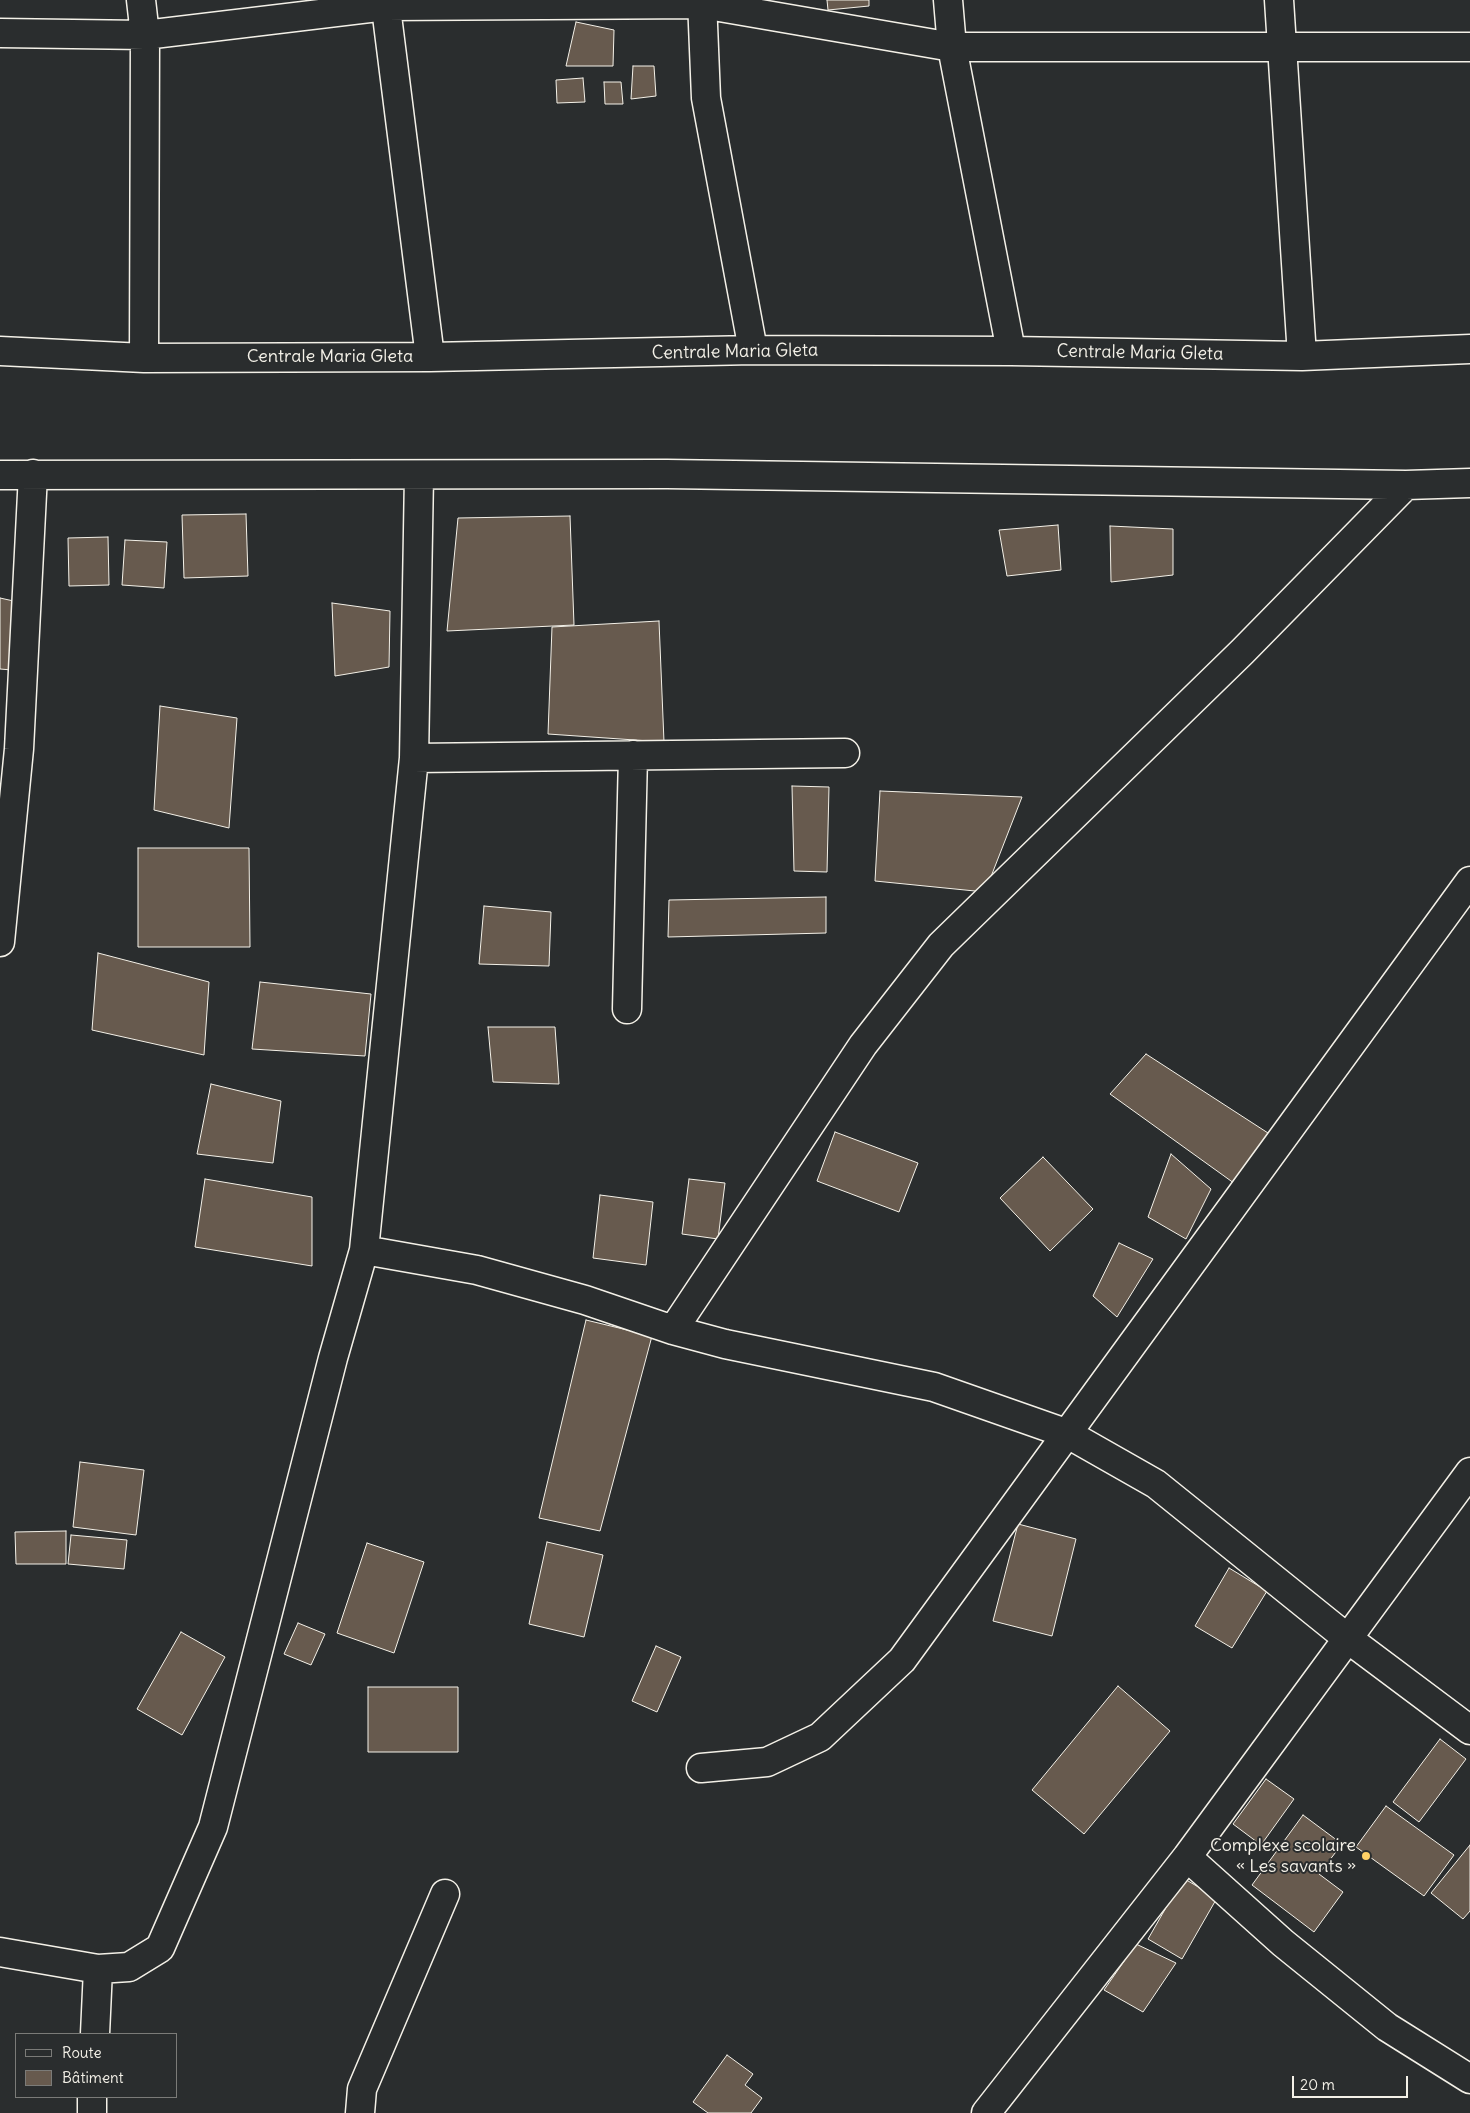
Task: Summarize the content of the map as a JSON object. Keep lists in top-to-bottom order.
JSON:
{
  "streets": {
    "street": ["Centrale Maria Gleta"]
  },
  "places": ["Complexe scolaire « Les savants »"],
  "legend": ["Route", "Bâtiment"],
  "scale_bar": "20 m"
}
